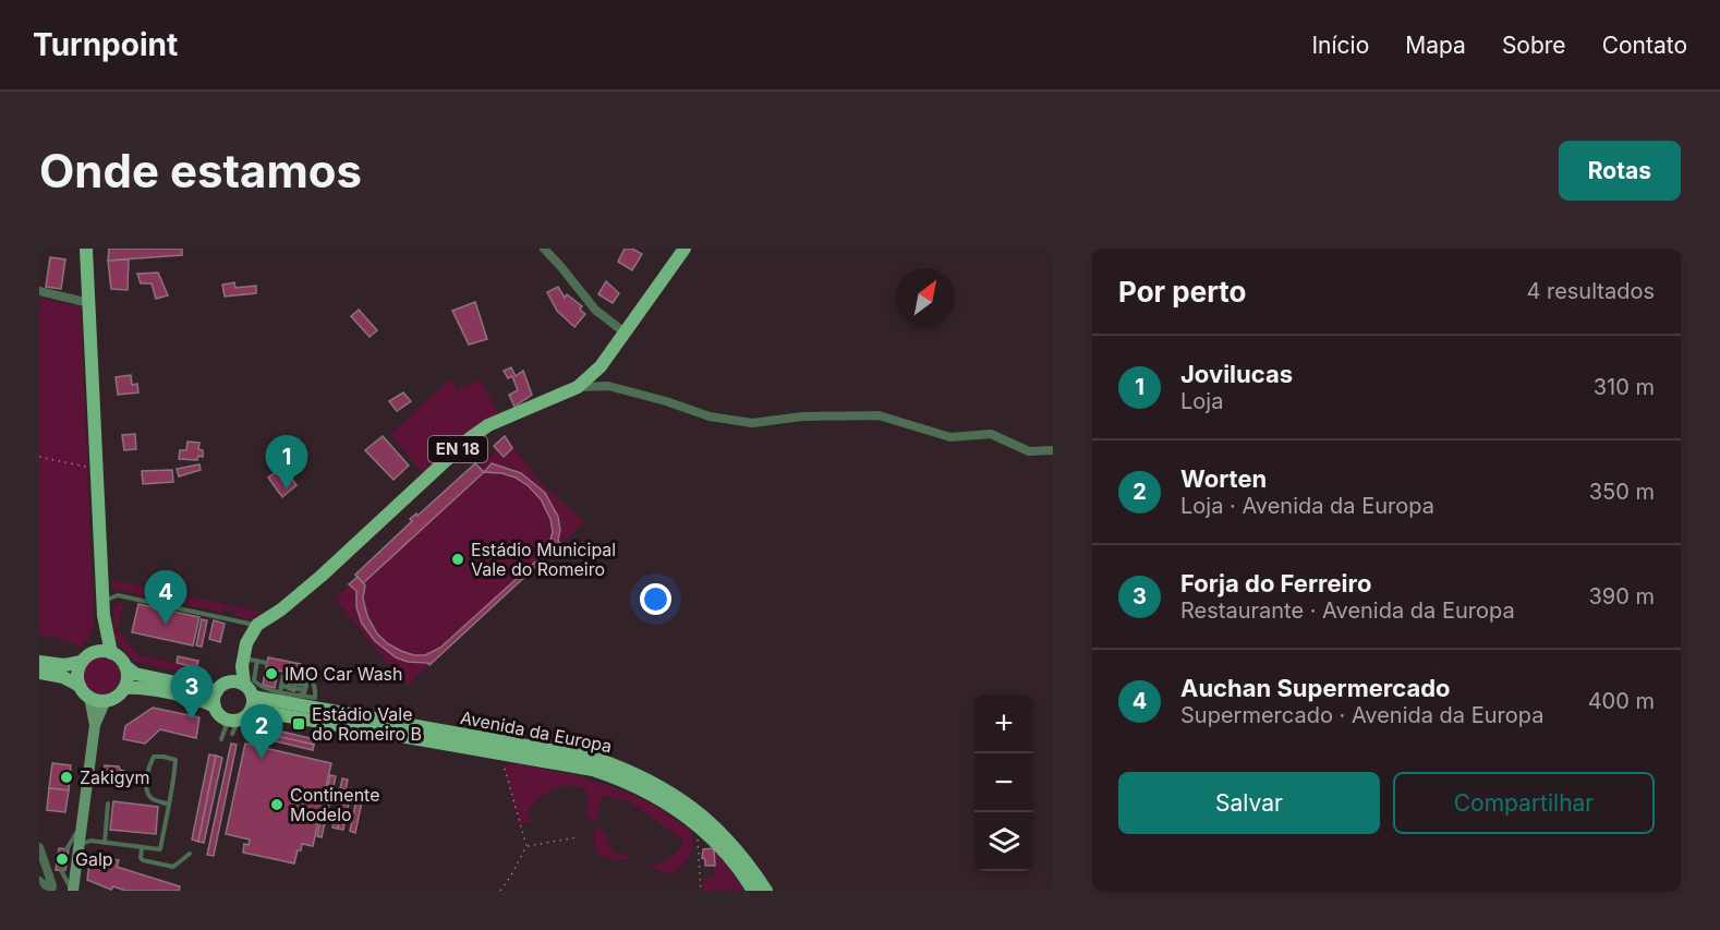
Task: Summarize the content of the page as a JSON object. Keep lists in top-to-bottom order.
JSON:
{
  "streets": {
    "main road": ["EN 18", "Avenida da Europa"]
  },
  "places": {
    "other": [
      "Estádio Municipal Vale do Romeiro",
      "IMO Car Wash",
      "Zakigym",
      "Continente Modelo",
      "Galp"
    ],
    "transit": ["Estádio Vale do Romeiro B"]
  },
  "north": "top right",
  "page": {
    "header": "Turnpoint",
    "nav": [
      "Início",
      "Mapa",
      "Sobre",
      "Contato"
    ],
    "buttons": [
      "Rotas",
      ["Salvar", "Compartilhar"]
    ],
    "title": "Onde estamos",
    "heading": ["Por perto", "4 resultados"],
    "list": [
      {
        "mark": "1",
        "name": "Jovilucas",
        "note": "Loja",
        "value": "310 m"
      },
      {
        "mark": "2",
        "name": "Worten",
        "note": "Loja · Avenida da Europa",
        "value": "350 m"
      },
      {
        "mark": "3",
        "name": "Forja do Ferreiro",
        "note": "Restaurante · Avenida da Europa",
        "value": "390 m"
      },
      {
        "mark": "4",
        "name": "Auchan Supermercado",
        "note": "Supermercado · Avenida da Europa",
        "value": "400 m"
      }
    ],
    "pins": [
      "1",
      "4",
      "3",
      "2"
    ],
    "map_buttons": ["+", "−"]
  }
}
